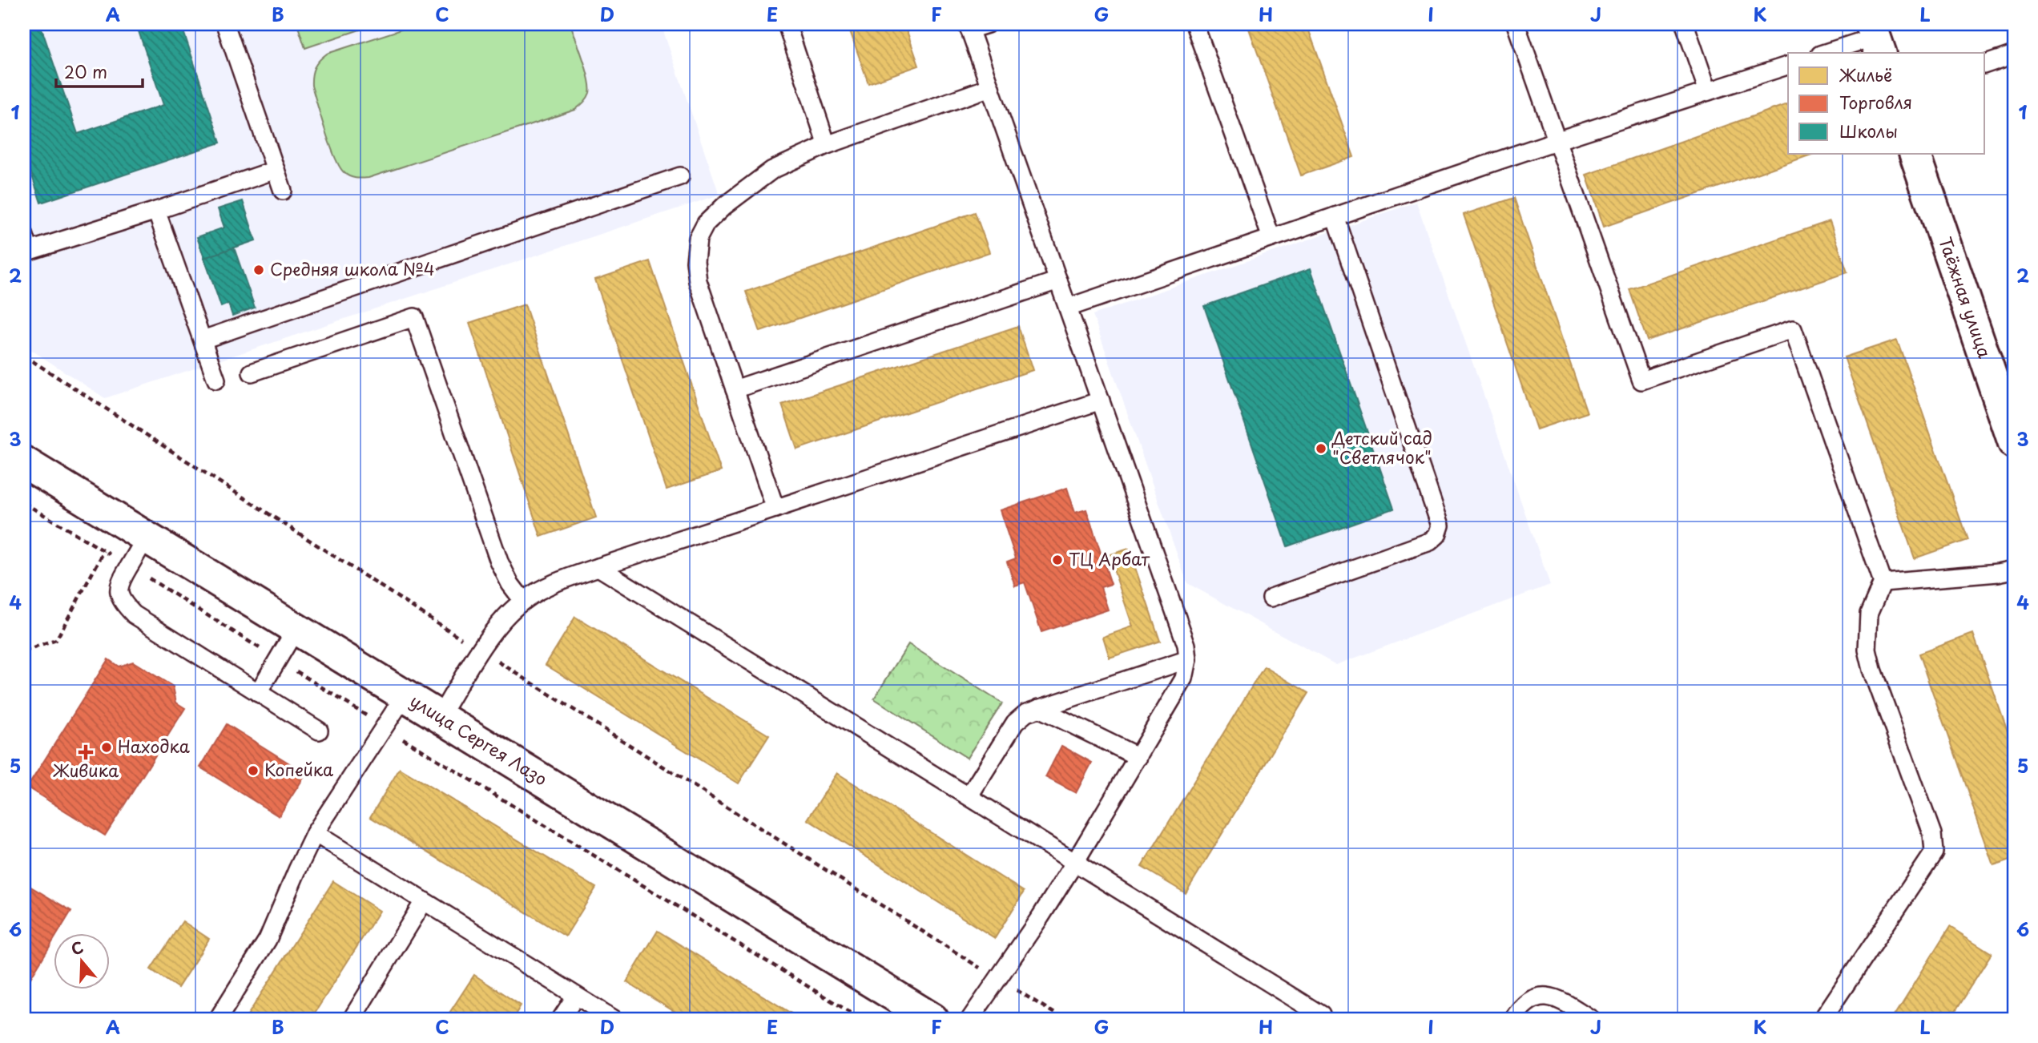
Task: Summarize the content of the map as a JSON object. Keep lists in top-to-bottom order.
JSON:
{
  "streets": {
    "street": ["Таёжная улица", "улица Сергея Лазо"]
  },
  "places": {
    "other": [
      "Средняя школа №4",
      "Детский сад \"Светлячок\"",
      "ТЦ Арбат",
      "Находка",
      "Копейка"
    ],
    "health": ["Живика"]
  },
  "legend": ["Жильё", "Торговля", "Школы"],
  "scale_bar": "20 m",
  "north": "top",
  "grid": {
    "columns": [
      "A",
      "B",
      "C",
      "D",
      "E",
      "F",
      "G",
      "H",
      "I",
      "J",
      "K",
      "L"
    ],
    "rows": [
      "1",
      "2",
      "3",
      "4",
      "5",
      "6"
    ]
  }
}
